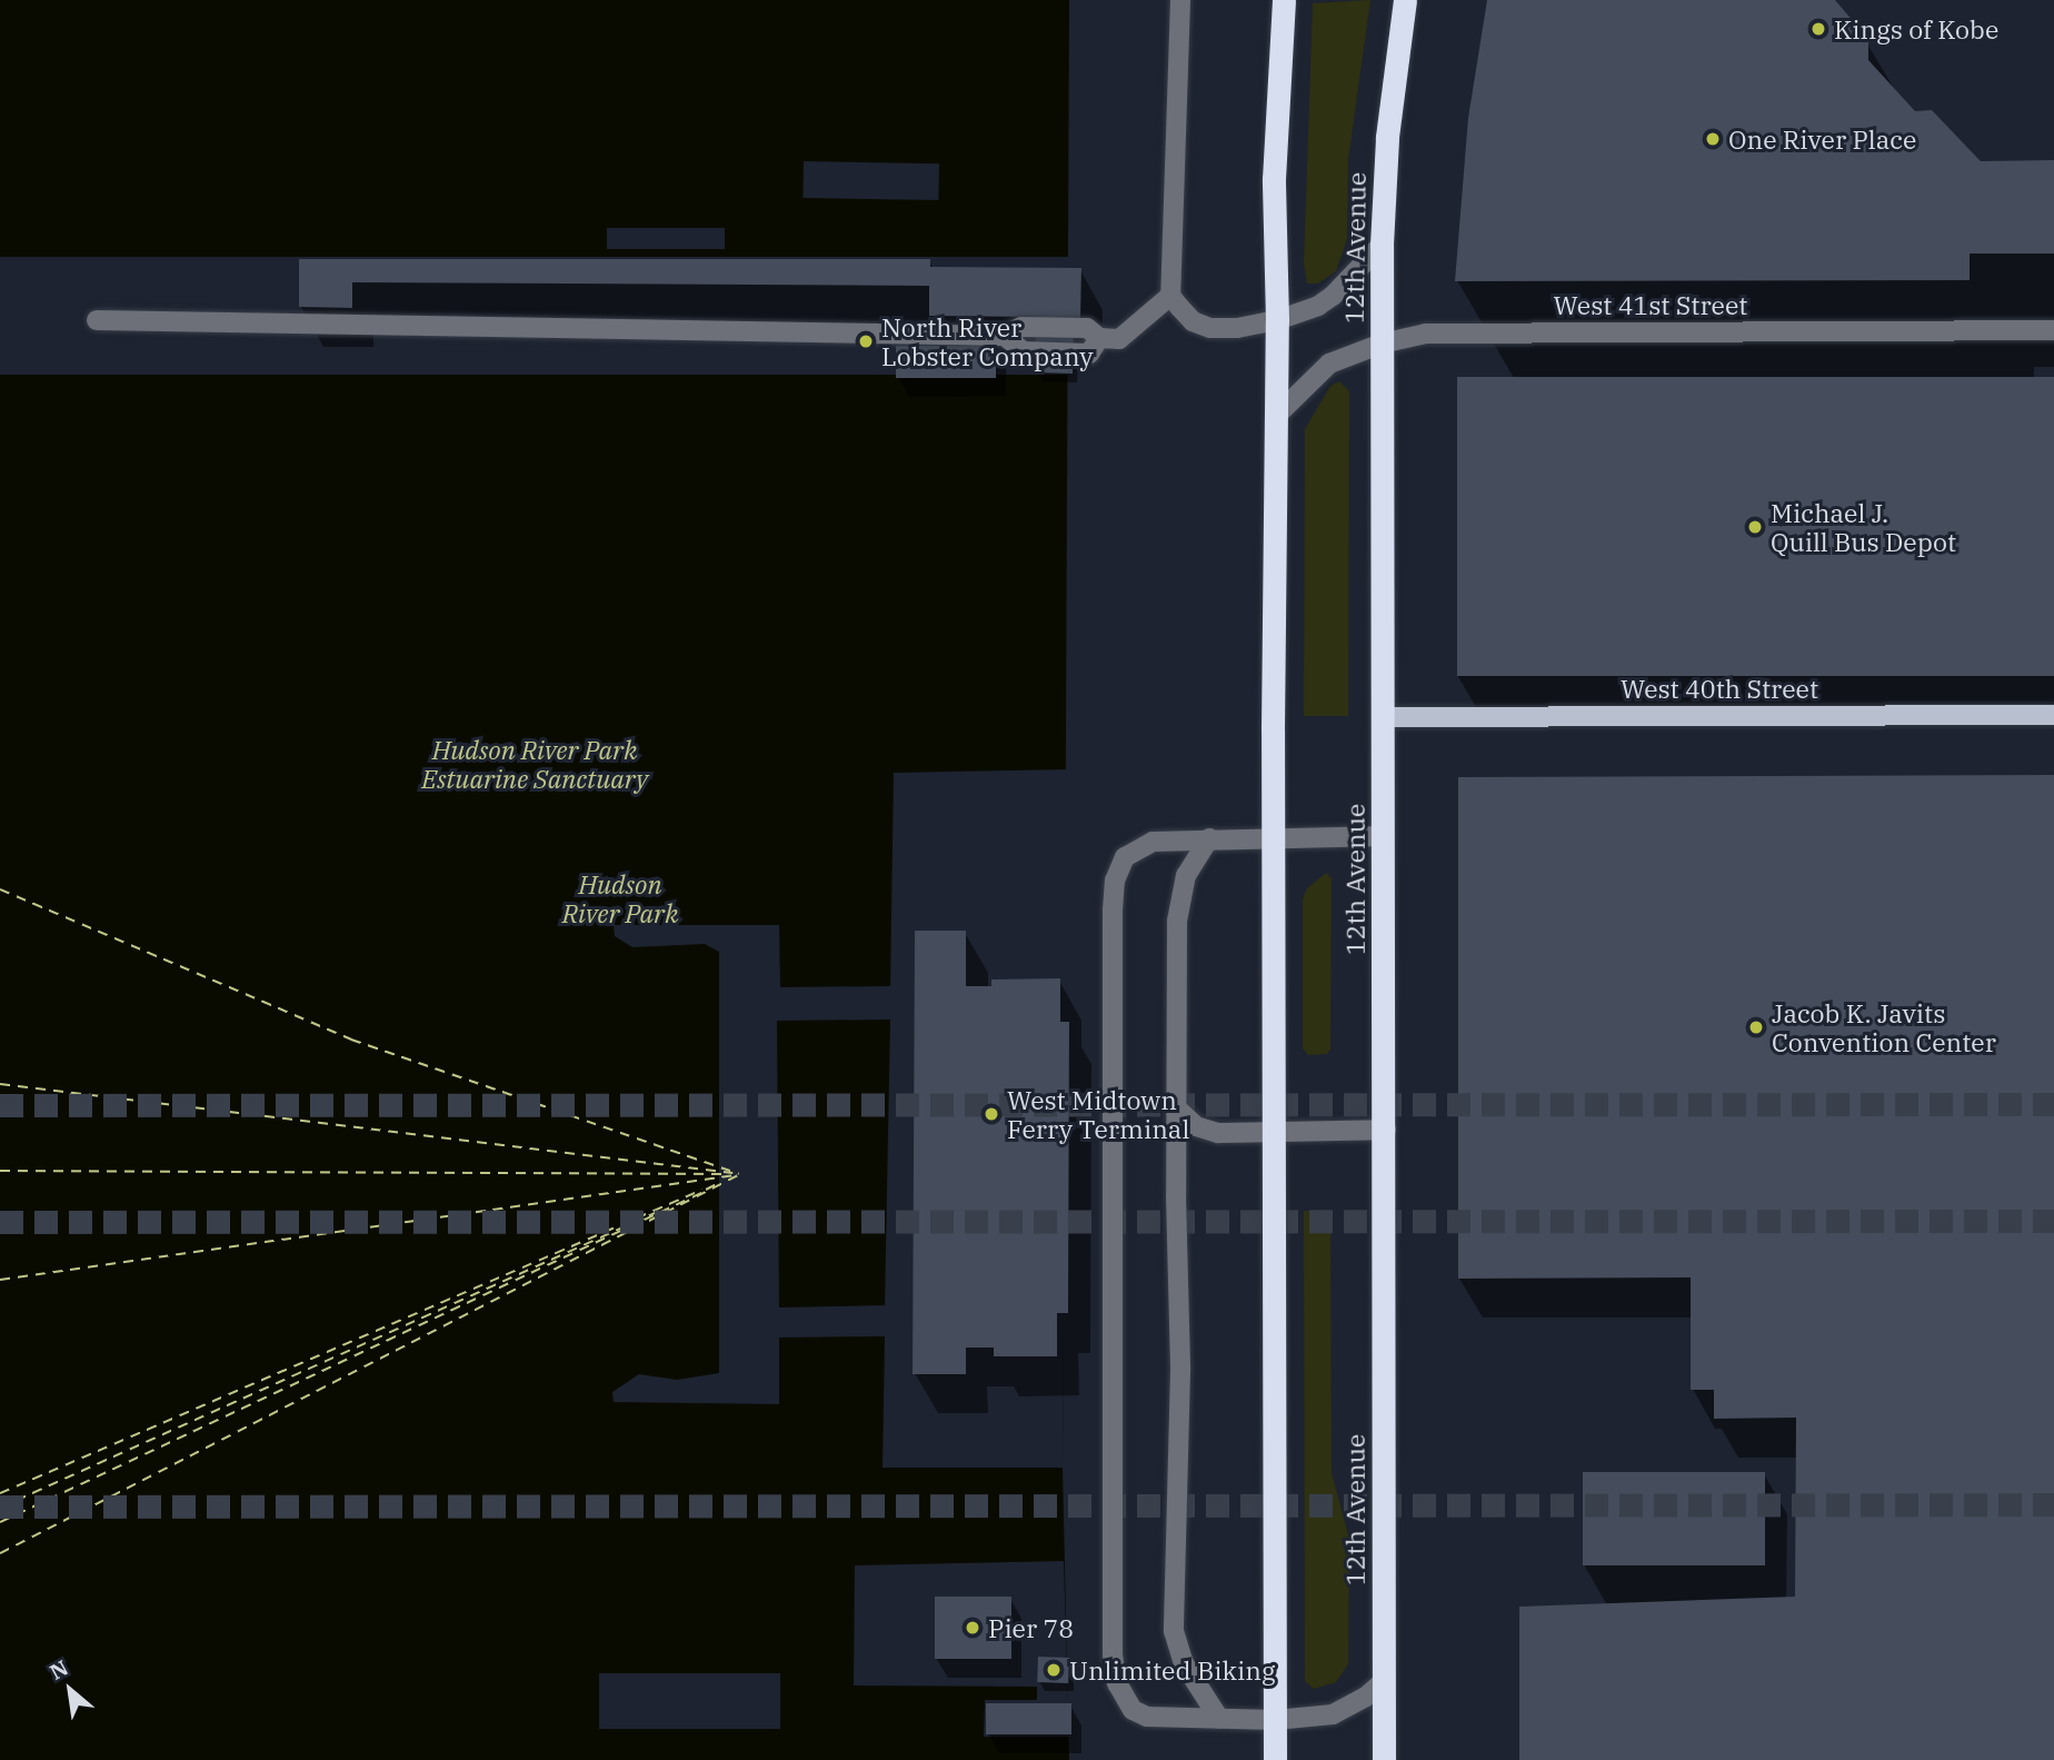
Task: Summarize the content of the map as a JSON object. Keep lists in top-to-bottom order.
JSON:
{
  "streets": {
    "highway": ["12th Avenue"],
    "main road": ["West 40th Street"],
    "street": ["West 41st Street"]
  },
  "crossings": [
    ["12th Avenue", "West 41st Street"],
    ["12th Avenue", "West 40th Street"]
  ],
  "parks": ["Hudson River Park Estuarine Sanctuary", "Hudson River Park"],
  "places": [
    "Kings of Kobe",
    "One River Place",
    "North River Lobster Company",
    "Michael J. Quill Bus Depot",
    "Jacob K. Javits Convention Center",
    "West Midtown Ferry Terminal",
    "Pier 78",
    "Unlimited Biking"
  ],
  "north": "top left"
}
